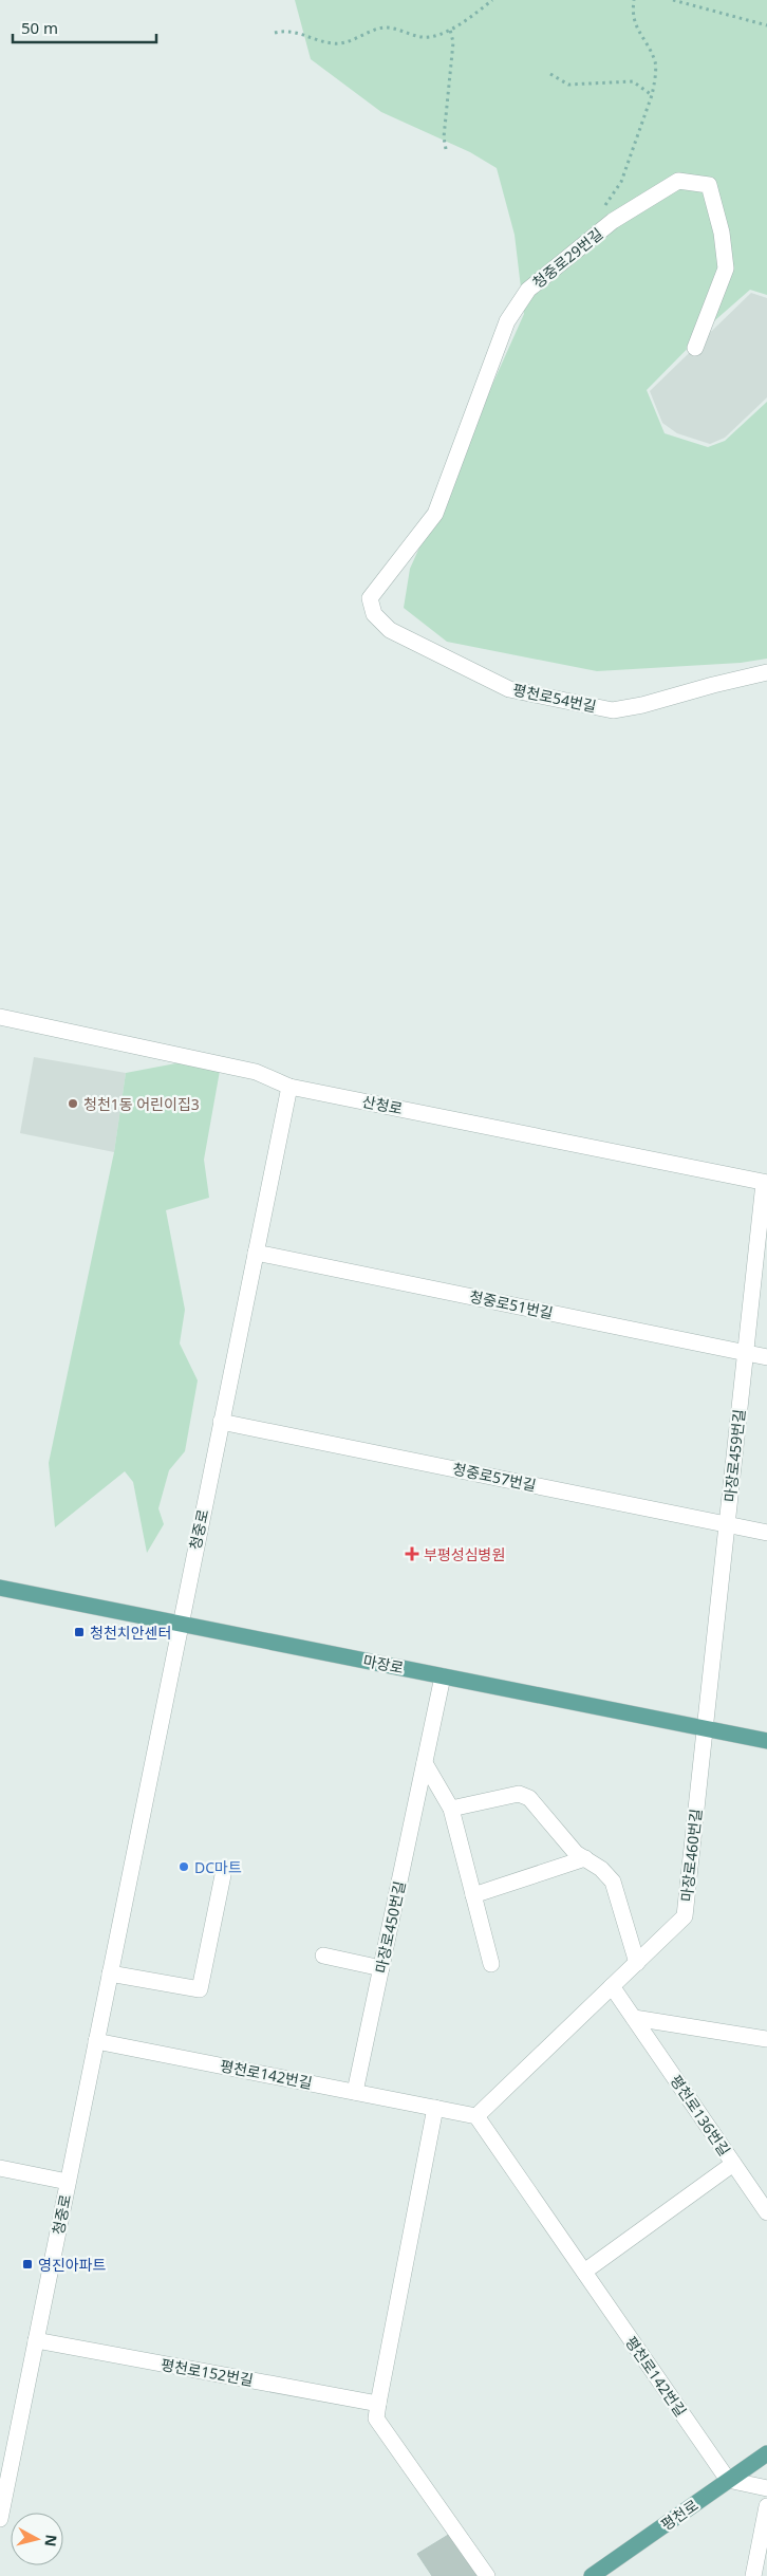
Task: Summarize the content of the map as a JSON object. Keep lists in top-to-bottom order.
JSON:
{
  "streets": {
    "main road": ["마장로", "평천로"],
    "street": [
      "청중로29번길",
      "평천로54번길",
      "산청로",
      "청중로51번길",
      "마장로459번길",
      "청중로57번길",
      "청중로",
      "마장로460번길",
      "마장로450번길",
      "평천로142번길",
      "평천로136번길",
      "평천로152번길"
    ]
  },
  "crossings": [
    ["청중로29번길", "평천로54번길"],
    ["산청로", "마장로459번길"],
    ["산청로", "청중로"],
    ["청중로51번길", "마장로459번길"],
    ["청중로51번길", "청중로"],
    ["마장로459번길", "청중로57번길"],
    ["마장로459번길", "마장로"],
    ["마장로459번길", "마장로460번길"],
    ["청중로57번길", "청중로"],
    ["청중로", "마장로"],
    ["청중로", "평천로142번길"],
    ["청중로", "평천로152번길"],
    ["마장로", "마장로460번길"],
    ["마장로", "마장로450번길"],
    ["마장로460번길", "평천로142번길"],
    ["마장로460번길", "평천로136번길"],
    ["마장로450번길", "평천로142번길"],
    ["평천로142번길", "평천로"]
  ],
  "places": {
    "other": ["청천1동 어린이집3", "DC마트"],
    "health": ["부평성심병원"],
    "transit": ["청천치안센터", "영진아파트"]
  },
  "scale_bar": "50 m",
  "north": "right"
}
